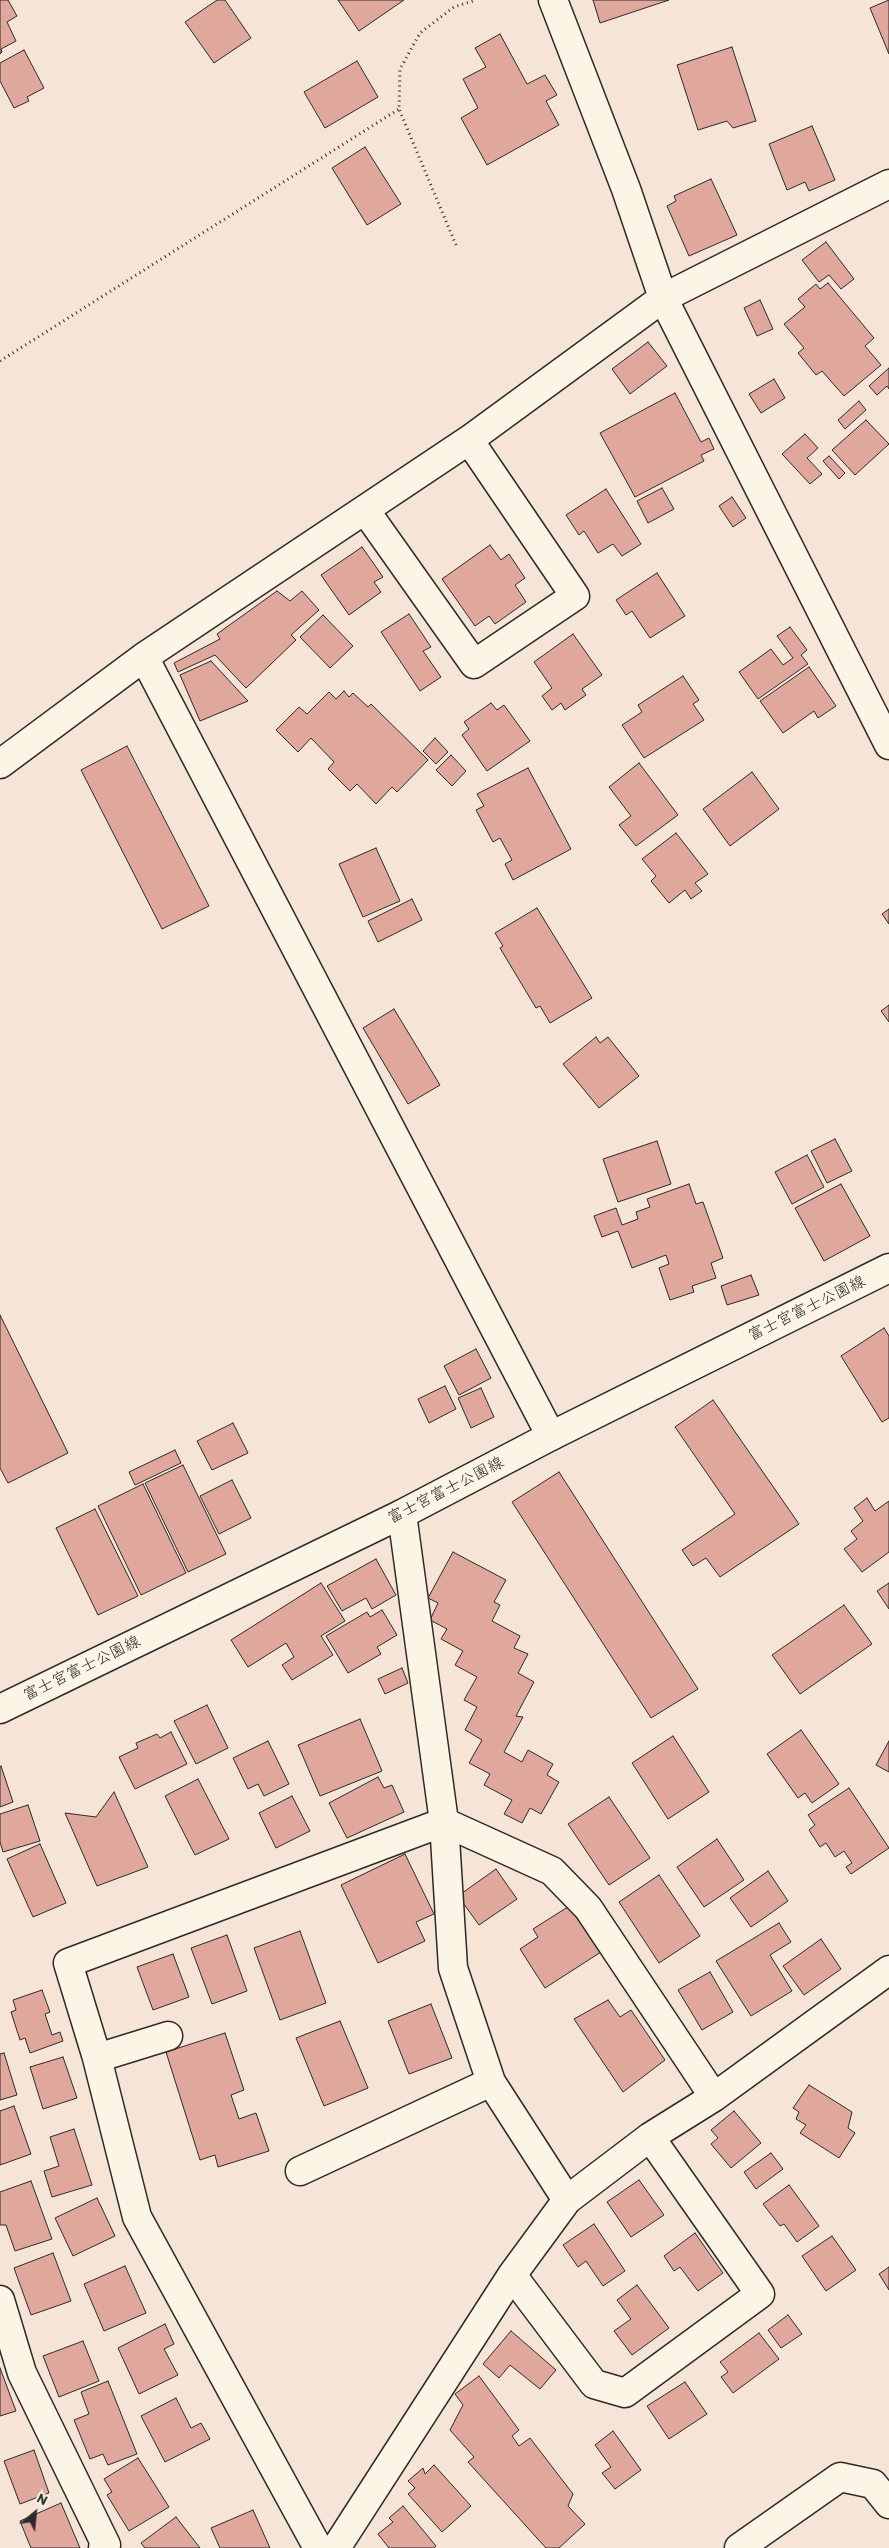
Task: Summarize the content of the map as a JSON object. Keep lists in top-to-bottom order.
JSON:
{
  "streets": {
    "street": ["富士宮富士公園線"]
  },
  "north": "top right"
}
